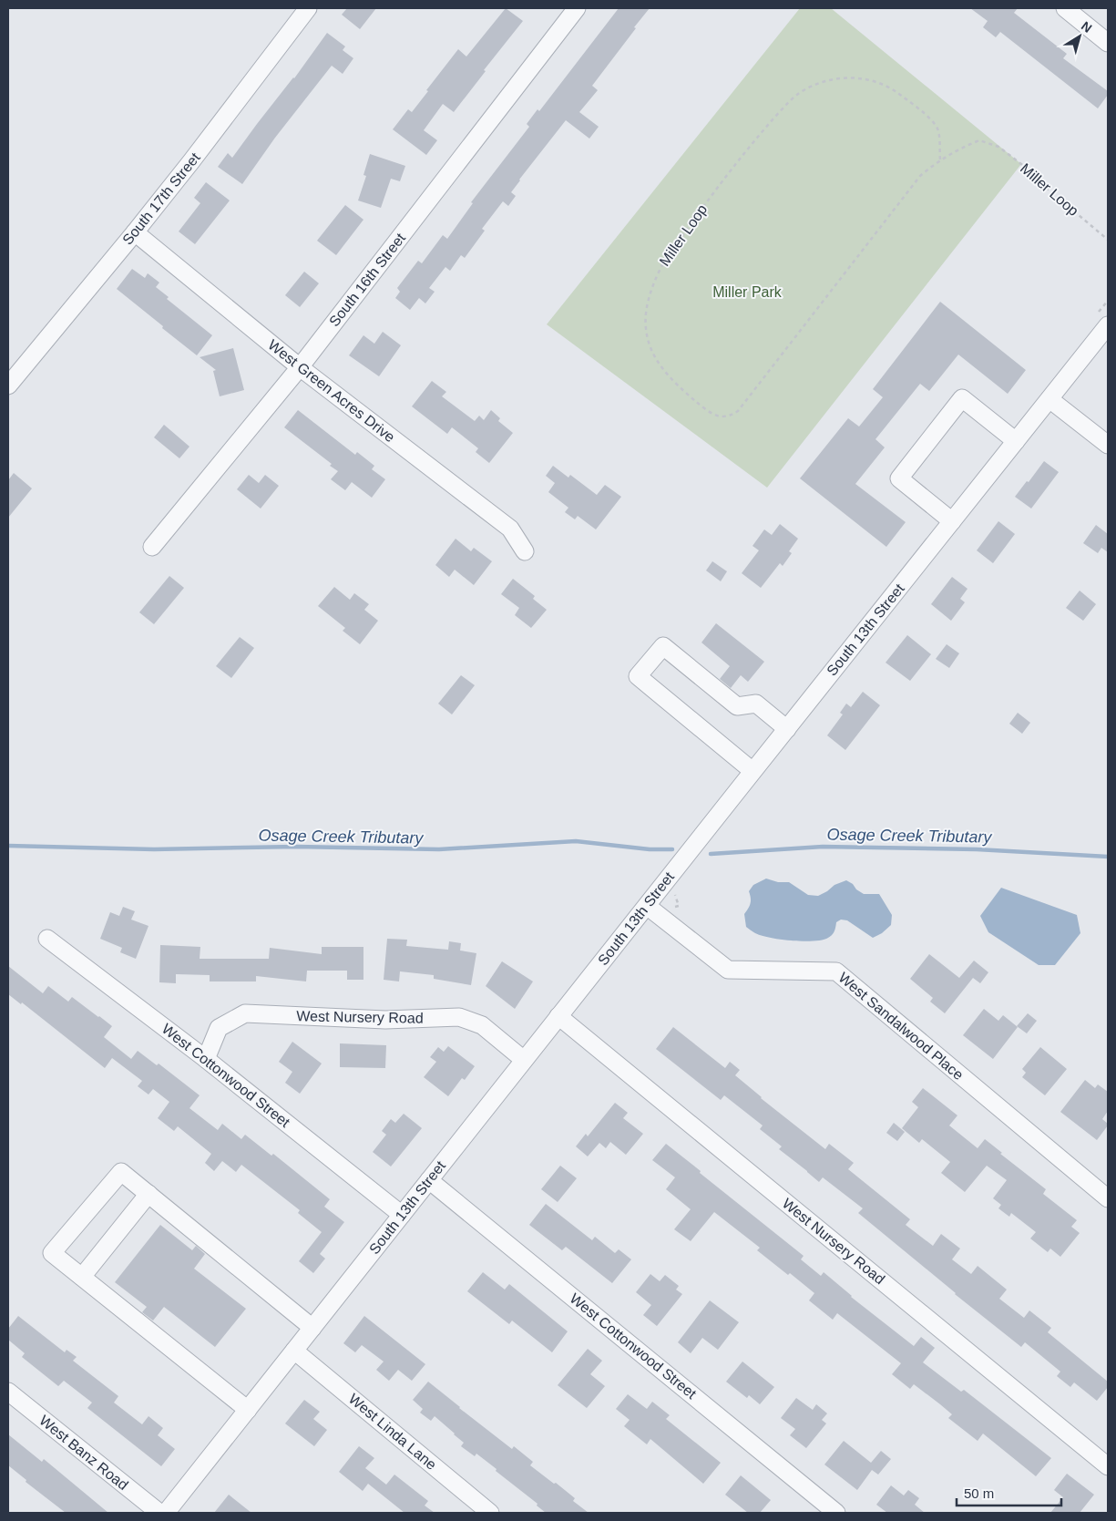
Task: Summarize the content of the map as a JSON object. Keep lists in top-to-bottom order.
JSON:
{
  "streets": {
    "street": [
      "South 17th Street",
      "South 16th Street",
      "West Green Acres Drive",
      "South 13th Street",
      "West Nursery Road",
      "West Sandalwood Place",
      "West Cottonwood Street",
      "West Linda Lane",
      "West Banz Road"
    ],
    "path": ["Miller Loop"]
  },
  "crossings": [
    ["South 17th Street", "West Green Acres Drive"],
    ["South 16th Street", "West Green Acres Drive"],
    ["South 13th Street", "West Nursery Road"],
    ["South 13th Street", "West Sandalwood Place"],
    ["South 13th Street", "West Cottonwood Street"],
    ["South 13th Street", "West Linda Lane"],
    ["West Nursery Road", "West Cottonwood Street"]
  ],
  "water": ["Osage Creek Tributary"],
  "parks": ["Miller Park"],
  "scale_bar": "50 m",
  "north": "top right"
}
